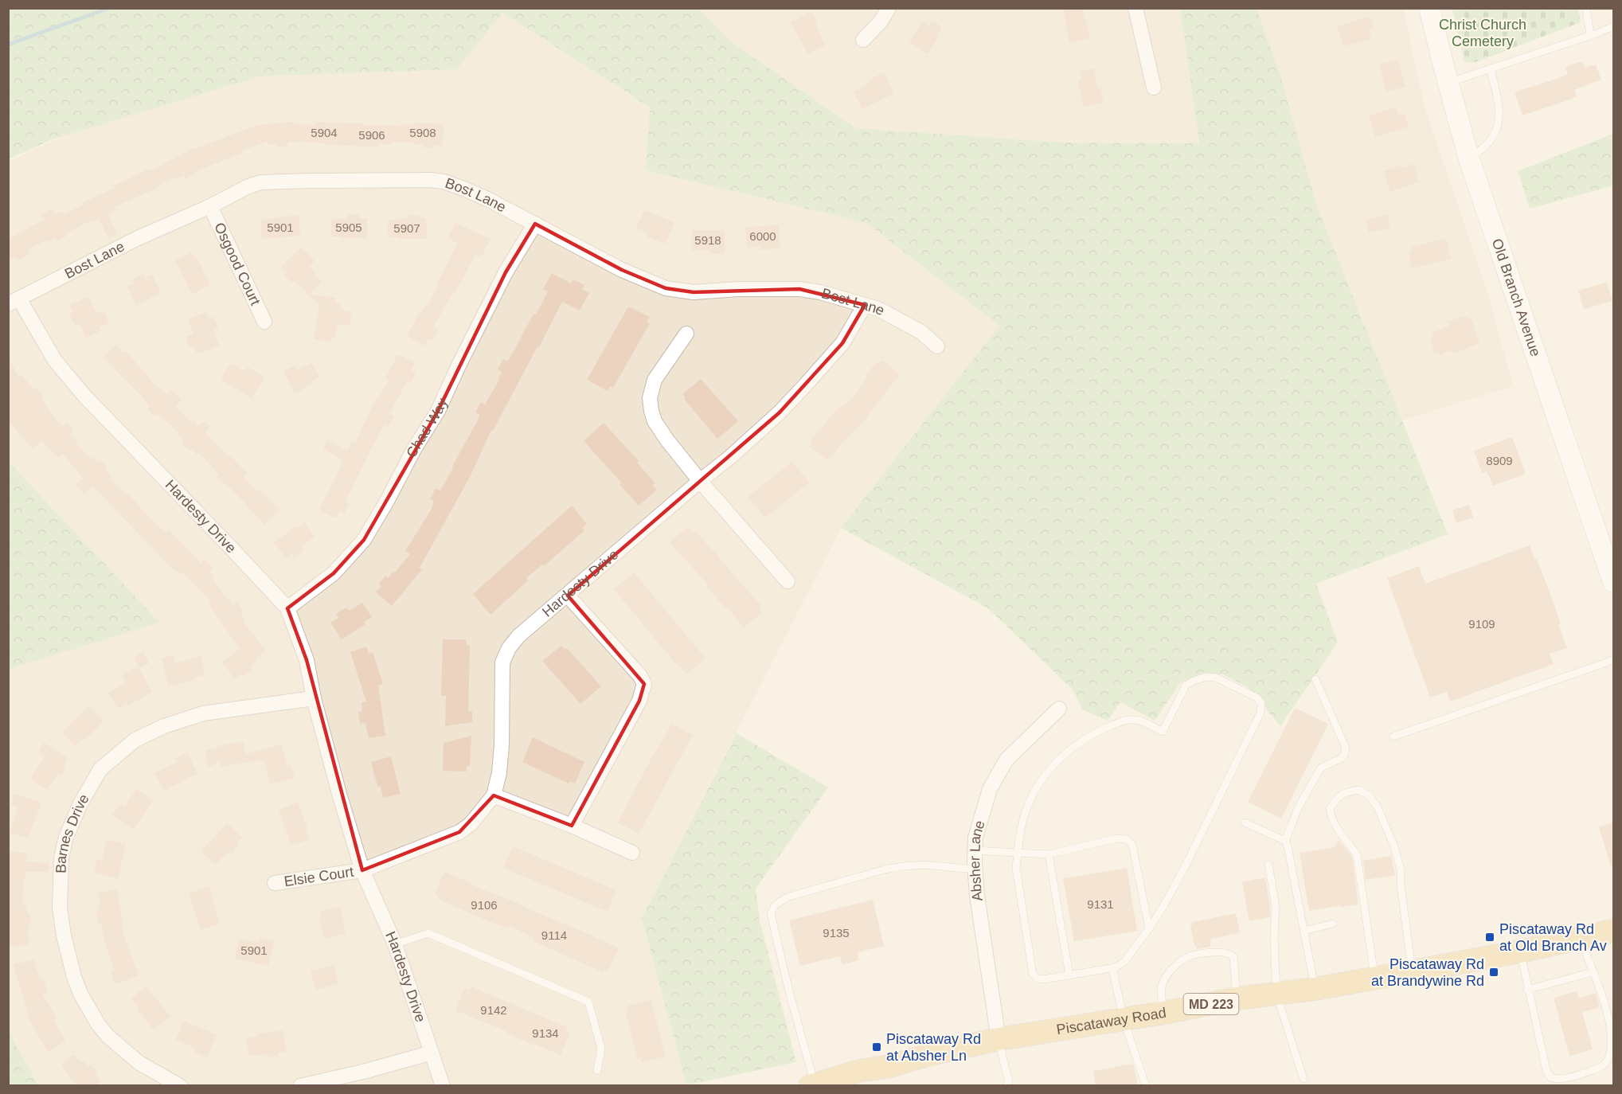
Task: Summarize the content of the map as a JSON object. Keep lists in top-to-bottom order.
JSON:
{
  "streets": {
    "main road": ["Old Branch Avenue", "MD 223", "Piscataway Road"],
    "street": [
      "Bost Lane",
      "Osgood Court",
      "Chad Way",
      "Hardesty Drive",
      "Barnes Drive",
      "Absher Lane",
      "Elsie Court"
    ]
  },
  "crossings": [
    ["Bost Lane", "Osgood Court"],
    ["Bost Lane", "Chad Way"],
    ["Bost Lane", "Hardesty Drive"],
    ["Chad Way", "Hardesty Drive"],
    ["Hardesty Drive", "Barnes Drive"],
    ["Hardesty Drive", "Elsie Court"],
    ["Absher Lane", "Piscataway Road"]
  ],
  "parks": ["Christ Church Cemetery"],
  "places": {
    "transit": ["Piscataway Rd at Old Branch Av", "Piscataway Rd at Brandywine Rd", "Piscataway Rd at Absher Ln"]
  },
  "house_numbers": [
    "5904",
    "5908",
    "5906",
    "5901",
    "5905",
    "5907",
    "6000",
    "5918",
    "8909",
    "9109",
    "9131",
    "9106",
    "9135",
    "9114",
    "5901",
    "9142",
    "9134"
  ]
}
